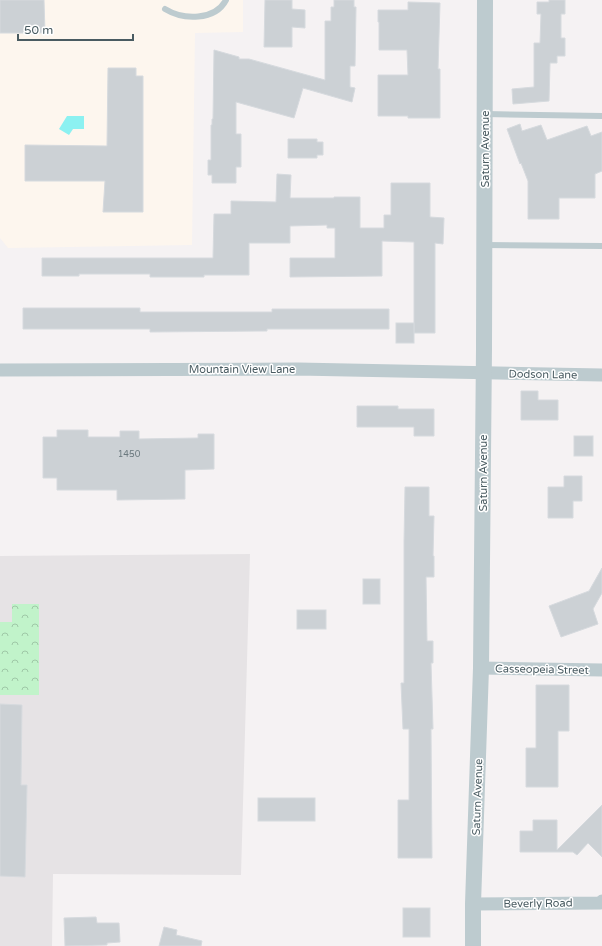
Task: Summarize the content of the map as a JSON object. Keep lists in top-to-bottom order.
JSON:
{
  "streets": {
    "street": [
      "Saturn Avenue",
      "Mountain View Lane",
      "Dodson Lane",
      "Casseopeia Street",
      "Beverly Road"
    ]
  },
  "crossings": [
    ["Saturn Avenue", "Mountain View Lane"],
    ["Saturn Avenue", "Dodson Lane"],
    ["Saturn Avenue", "Casseopeia Street"],
    ["Saturn Avenue", "Beverly Road"],
    ["Mountain View Lane", "Dodson Lane"]
  ],
  "house_numbers": ["1450"],
  "scale_bar": "50 m"
}
